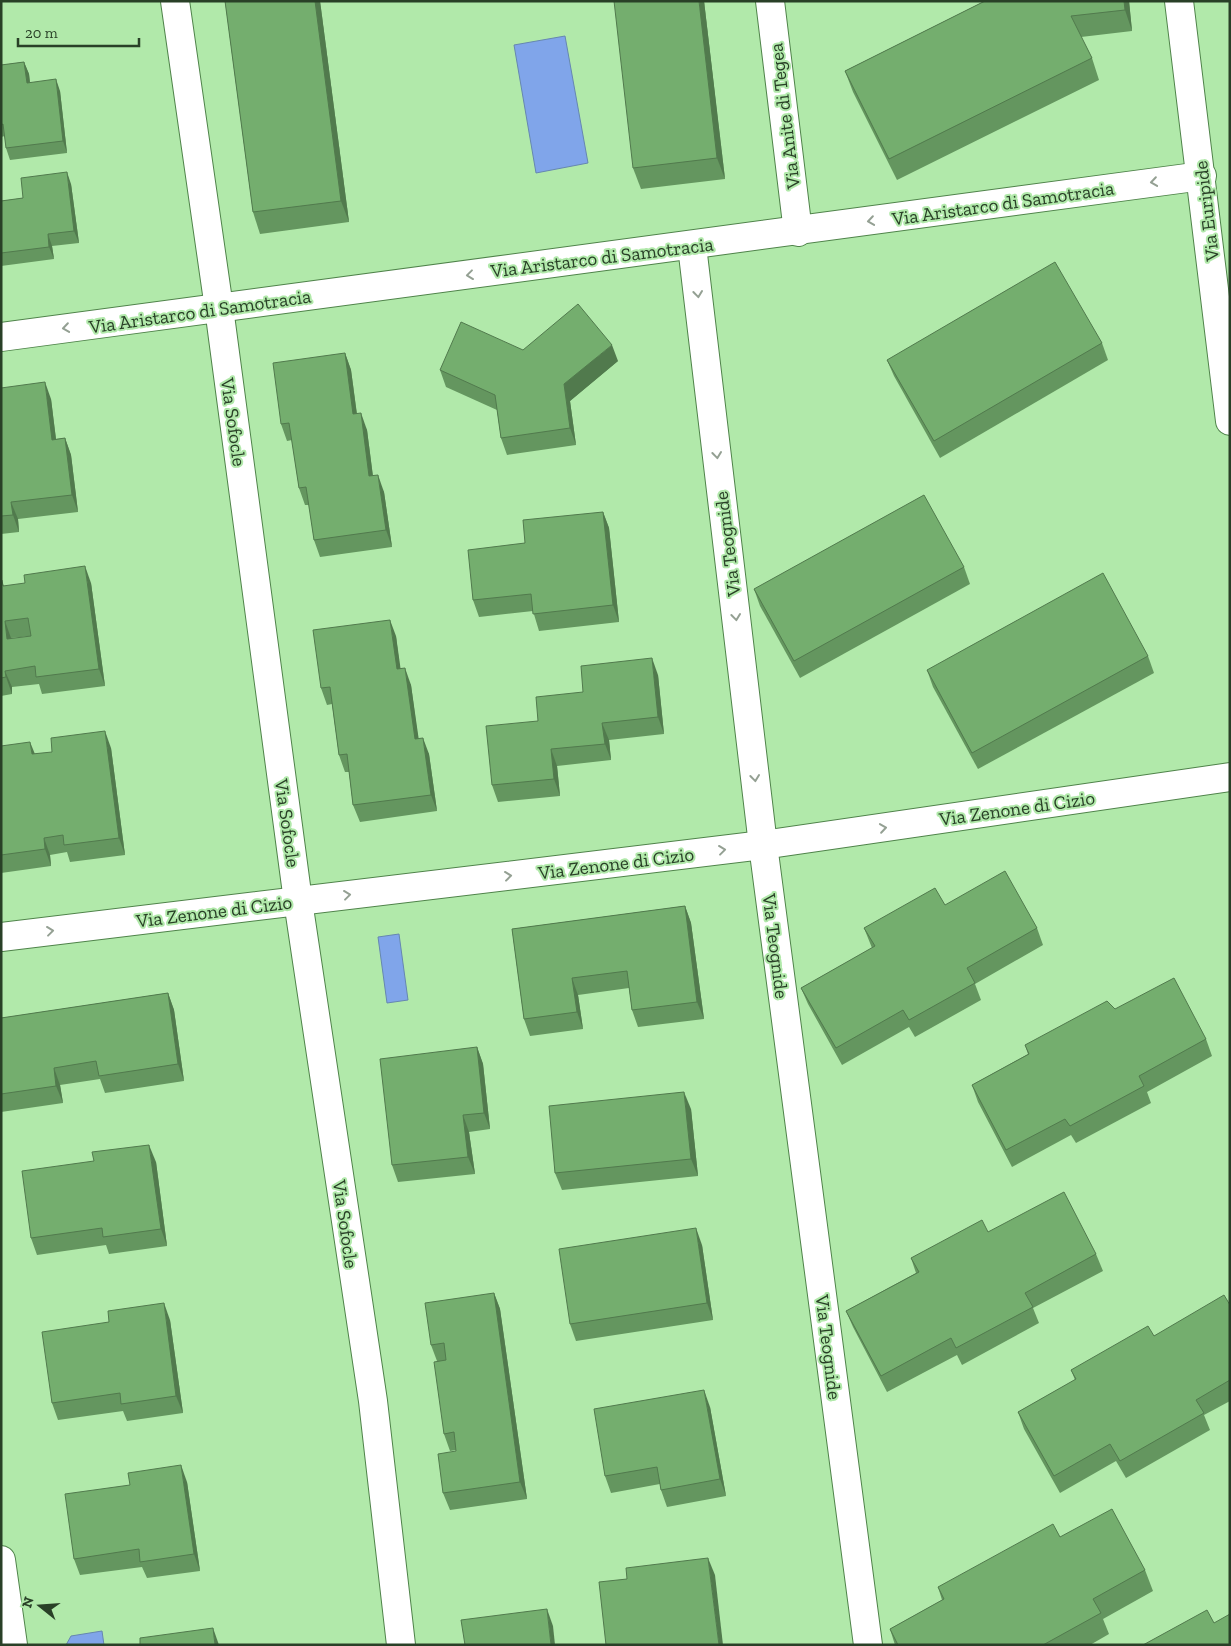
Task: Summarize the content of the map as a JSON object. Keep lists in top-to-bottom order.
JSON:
{
  "streets": {
    "street": [
      "Via Anite di Tegea",
      "Via Aristarco di Samotracia",
      "Via Euripide",
      "Via Sofocle",
      "Via Teognide",
      "Via Zenone di Cizio"
    ]
  },
  "crossings": [
    ["Via Anite di Tegea", "Via Aristarco di Samotracia"],
    ["Via Aristarco di Samotracia", "Via Euripide"],
    ["Via Aristarco di Samotracia", "Via Sofocle"],
    ["Via Aristarco di Samotracia", "Via Teognide"],
    ["Via Sofocle", "Via Zenone di Cizio"],
    ["Via Teognide", "Via Zenone di Cizio"]
  ],
  "one_way": ["Via Aristarco di Samotracia", "Via Teognide", "Via Zenone di Cizio"],
  "scale_bar": "20 m",
  "north": "left"
}
